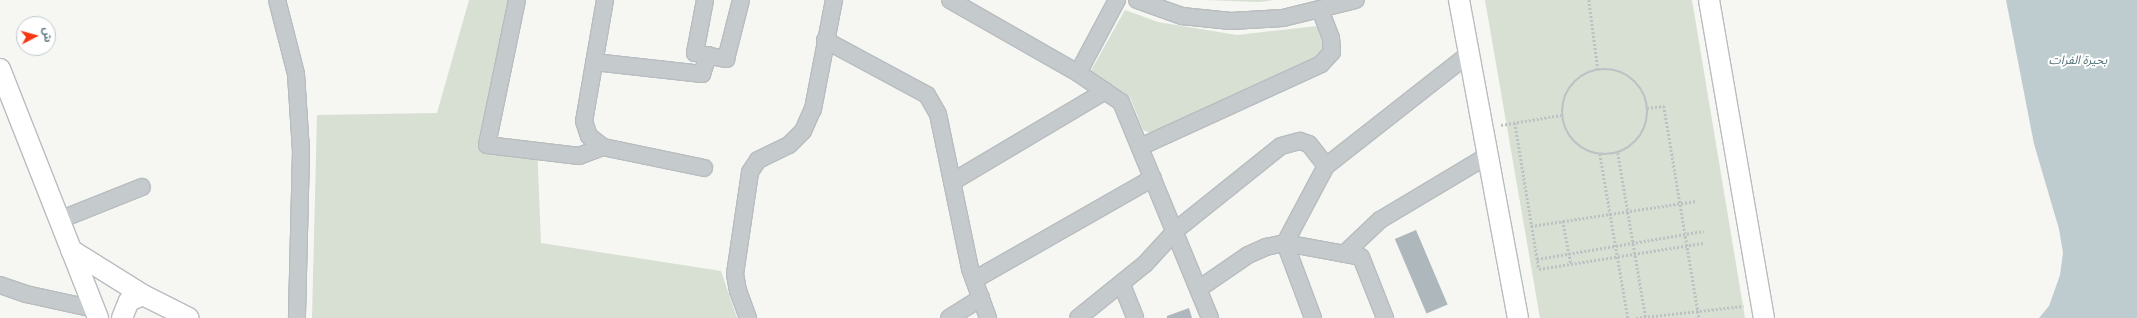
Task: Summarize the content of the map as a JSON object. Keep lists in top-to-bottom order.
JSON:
{
  "water": ["بحيرة الفرات"],
  "north": "right"
}
